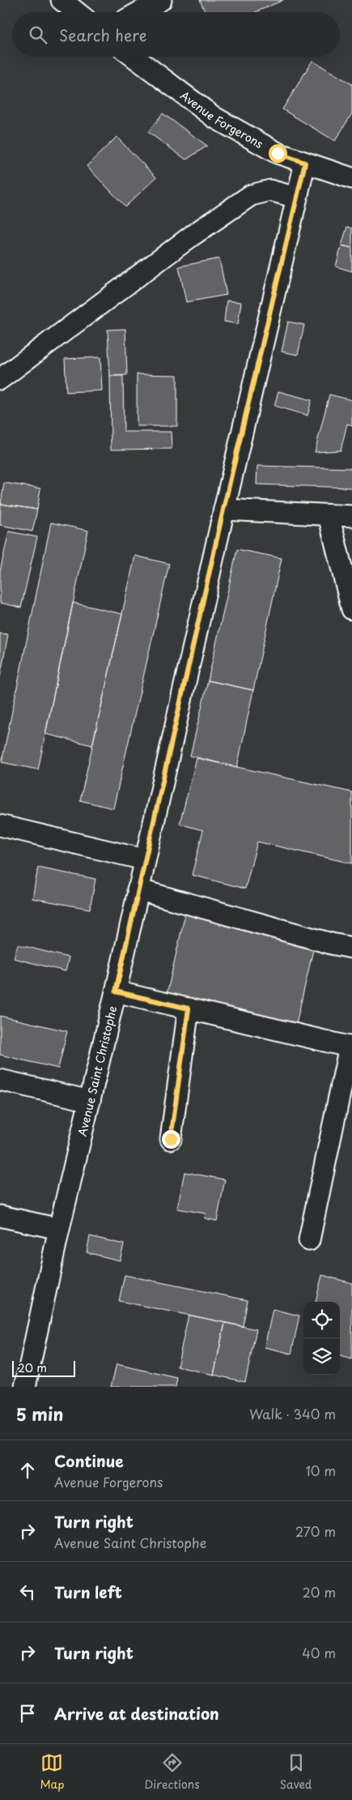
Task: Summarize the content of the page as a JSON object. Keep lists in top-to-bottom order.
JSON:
{
  "streets": {
    "street": ["Avenue Forgerons", "Avenue Saint Christophe"]
  },
  "crossings": [
    ["Avenue Forgerons", "Avenue Saint Christophe"]
  ],
  "scale_bar": "20 m",
  "page": {
    "search": "Search here",
    "scale": "20 m",
    "heading": ["5 min", "Walk · 340 m"],
    "list": [
      ["Continue", "Avenue Forgerons", "10 m"],
      ["Turn right", "Avenue Saint Christophe", "270 m"],
      ["Turn left", "20 m"],
      ["Turn right", "40 m"],
      "Arrive at destination"
    ],
    "nav": ["Map", "Directions", "Saved"]
  }
}
